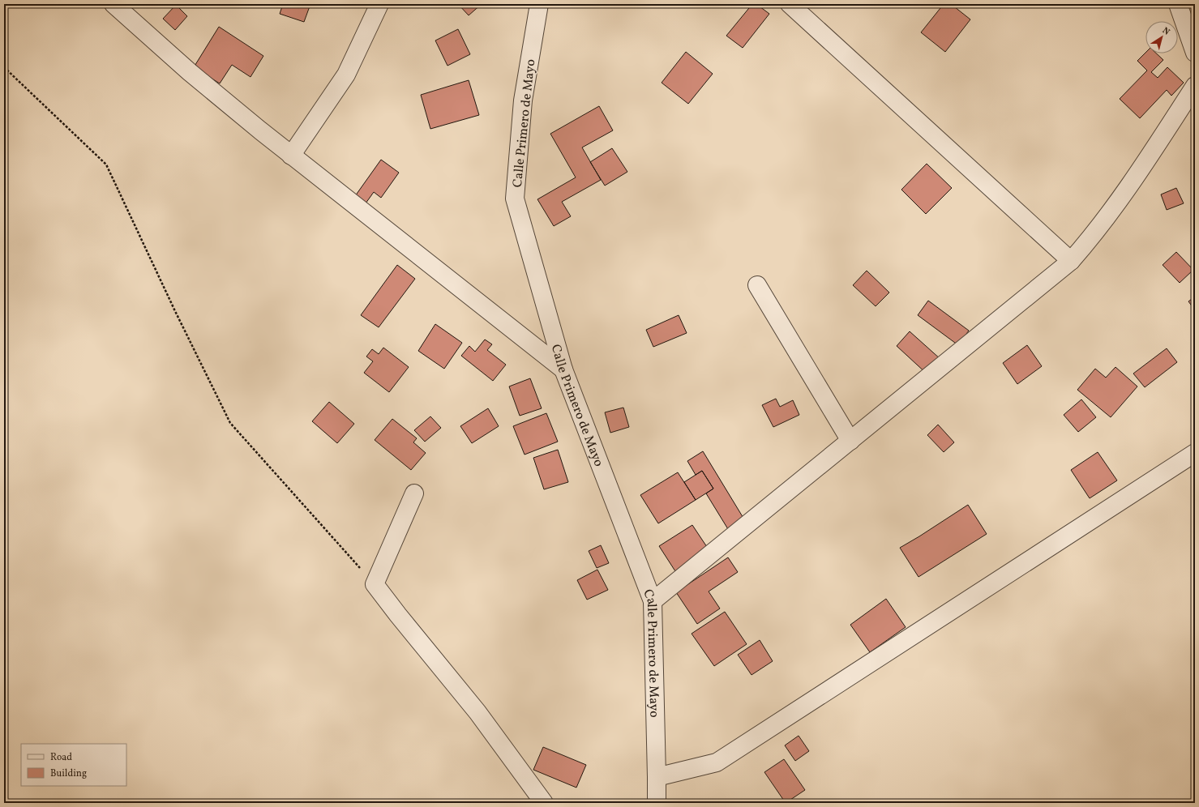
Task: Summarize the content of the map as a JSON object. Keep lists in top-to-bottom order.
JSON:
{
  "streets": {
    "street": ["Calle Primero de Mayo"]
  },
  "legend": ["Road", "Building"],
  "north": "top right"
}
